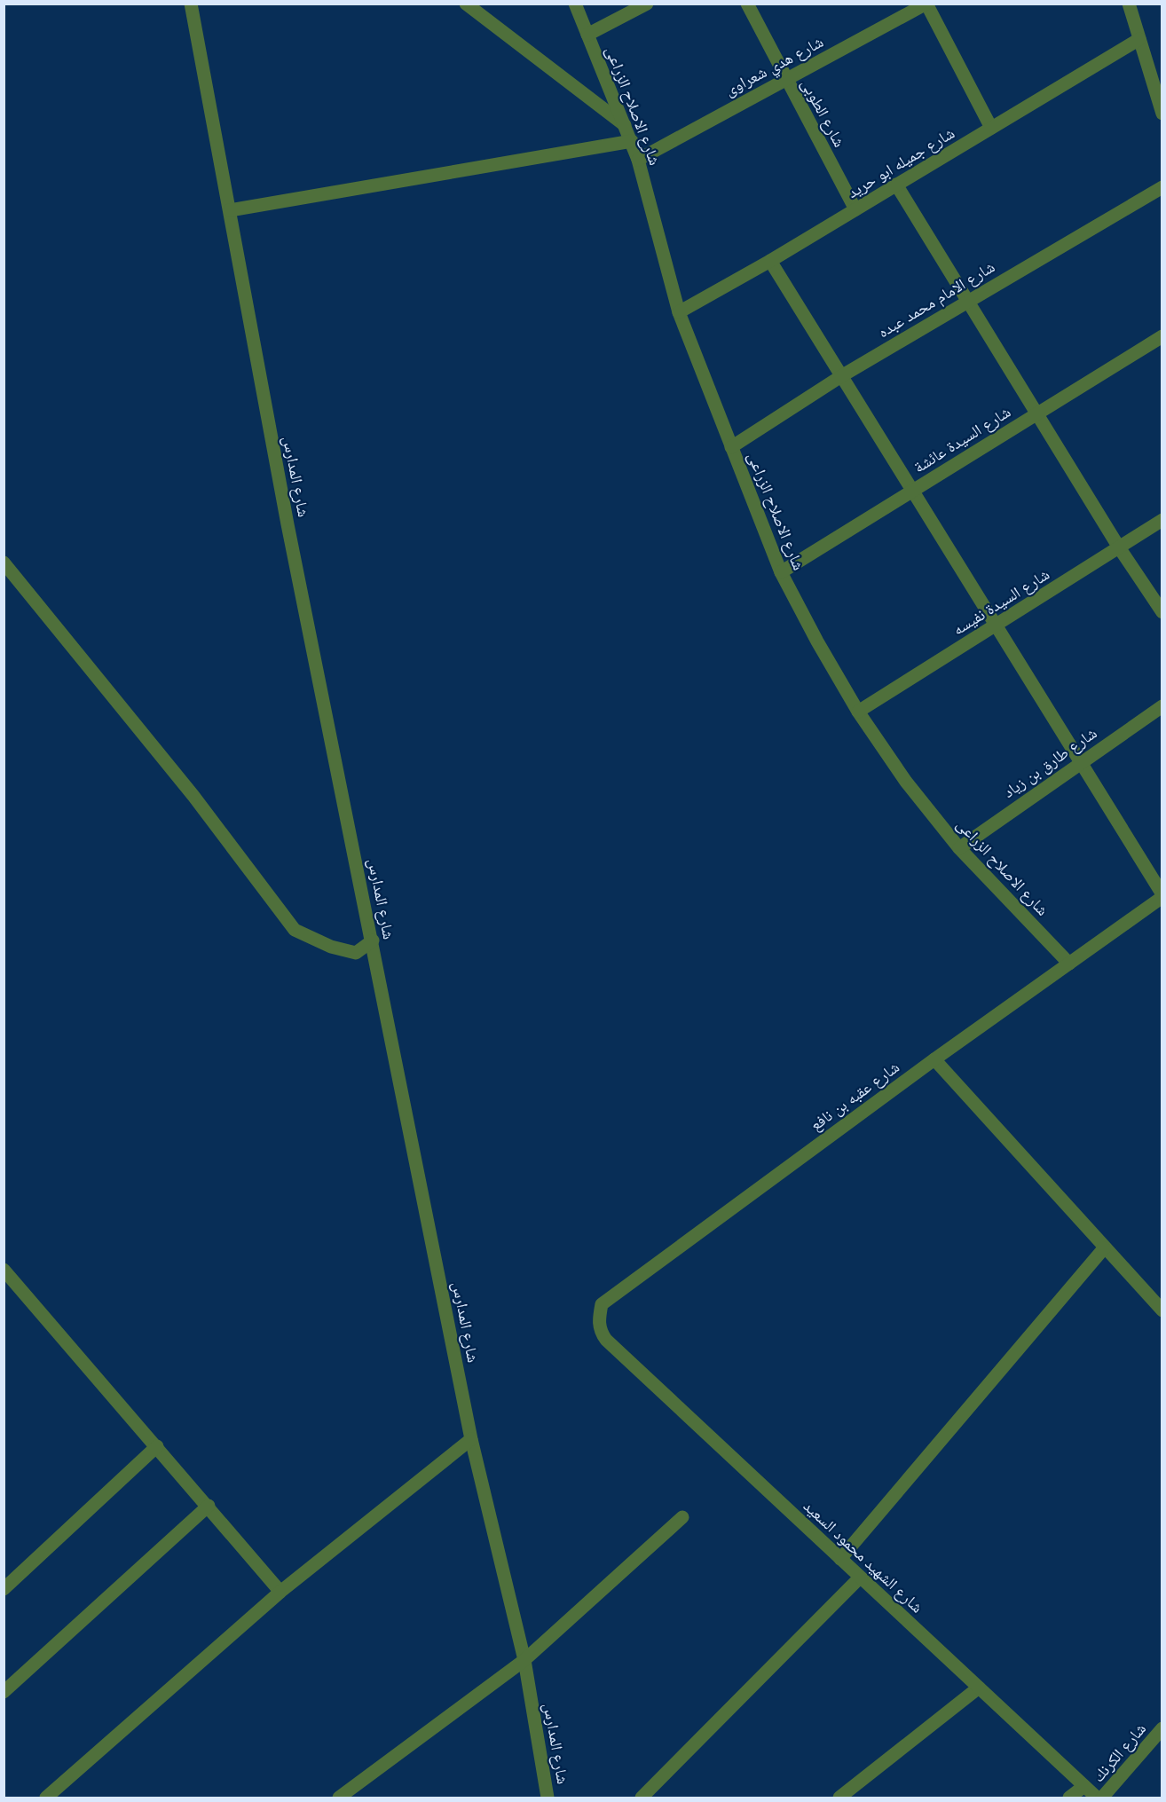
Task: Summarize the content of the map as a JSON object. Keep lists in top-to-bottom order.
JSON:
{
  "streets": {
    "street": [
      "شارع هدي شعراوى",
      "شارع الاصلاح الزراعى",
      "شارع الطوبى",
      "شارع جميله ابو حريد",
      "شارع الامام محمد عبده",
      "شارع السيدة عائشة",
      "شارع المدارس",
      "شارع السيدة نفيسه",
      "شارع طارق بن زياد",
      "شارع عقبه بن نافع",
      "شارع الشهيد محمود السعيد",
      "شارع الكرنك"
    ]
  },
  "crossings": [
    ["شارع هدي شعراوى", "شارع الاصلاح الزراعى"],
    ["شارع هدي شعراوى", "شارع الطوبى"],
    ["شارع الاصلاح الزراعى", "شارع جميله ابو حريد"],
    ["شارع الاصلاح الزراعى", "شارع الامام محمد عبده"],
    ["شارع الاصلاح الزراعى", "شارع السيدة عائشة"],
    ["شارع الاصلاح الزراعى", "شارع السيدة نفيسه"],
    ["شارع الاصلاح الزراعى", "شارع طارق بن زياد"],
    ["شارع الاصلاح الزراعى", "شارع عقبه بن نافع"],
    ["شارع الطوبى", "شارع جميله ابو حريد"],
    ["شارع عقبه بن نافع", "شارع الشهيد محمود السعيد"]
  ]
}
